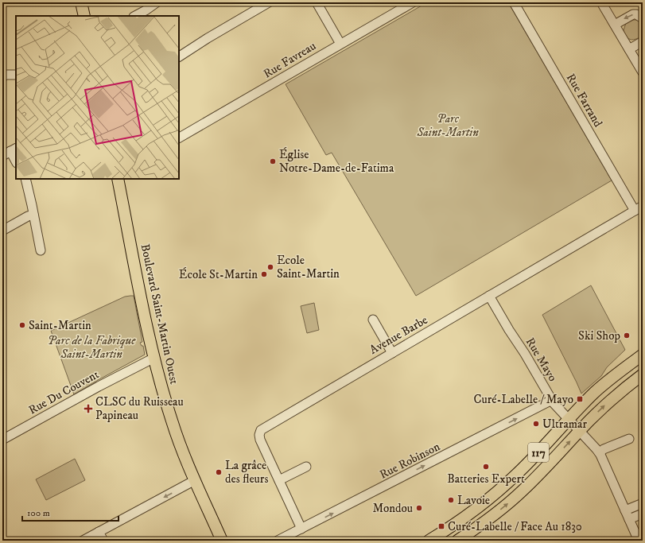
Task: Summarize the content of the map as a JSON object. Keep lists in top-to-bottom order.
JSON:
{
  "streets": {
    "main road": ["Boulevard Saint-Martin Ouest", "117"],
    "street": [
      "Rue Favreau",
      "Rue Farrand",
      "Avenue Barbe",
      "Rue Mayo",
      "Rue Du Couvent",
      "Rue Robinson"
    ]
  },
  "crossings": [
    ["Rue Farrand", "Avenue Barbe"],
    ["Boulevard Saint-Martin Ouest", "Rue Du Couvent"],
    ["Avenue Barbe", "Rue Mayo"],
    ["Avenue Barbe", "Rue Robinson"],
    ["Rue Mayo", "117"],
    ["Rue Mayo", "Rue Robinson"]
  ],
  "one_way": ["Rue Robinson"],
  "parks": ["Parc Saint-Martin", "Parc de la Fabrique Saint-Martin"],
  "places": {
    "other": [
      "Église Notre-Dame-de-Fatima",
      "Ecole Saint-Martin",
      "École St-Martin",
      "Saint-Martin",
      "Ski Shop",
      "Ultramar",
      "Batteries Expert",
      "La grâce des fleurs",
      "Lavoie",
      "Mondou"
    ],
    "transit": ["Curé-Labelle / Mayo", "Curé-Labelle / Face Au 1830"],
    "health": ["CLSC du Ruisseau Papineau"]
  },
  "scale_bar": "100 m"
}
